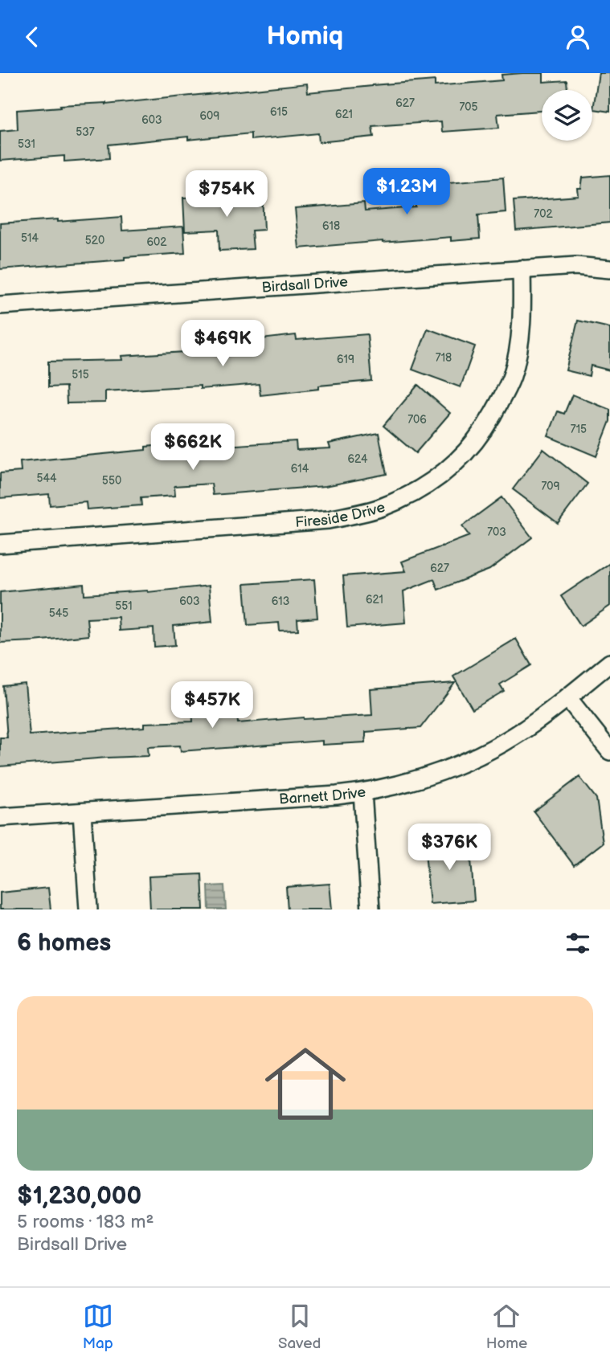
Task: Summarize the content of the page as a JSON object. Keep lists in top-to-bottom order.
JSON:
{
  "streets": {
    "street": ["Birdsall Drive", "Fireside Drive", "Barnett Drive"]
  },
  "crossings": [
    ["Birdsall Drive", "Fireside Drive"]
  ],
  "house_numbers": [
    "627",
    "705",
    "615",
    "621",
    "609",
    "603",
    "537",
    "531",
    "702",
    "618",
    "514",
    "520",
    "602",
    "718",
    "619",
    "515",
    "706",
    "715",
    "624",
    "614",
    "544",
    "550",
    "709",
    "703",
    "627",
    "621",
    "603",
    "613",
    "551",
    "545"
  ],
  "page": {
    "header": "Homiq",
    "price": [
      "$1.23M",
      "$754K",
      "$469K",
      "$662K",
      "$457K",
      "$376K"
    ],
    "heading": "6 homes",
    "list": [
      {
        "name": "$1,230,000",
        "note": "5 rooms · 183 m² · Birdsall Drive"
      }
    ],
    "tabs": ["Map", "Saved", "Home"]
  }
}
